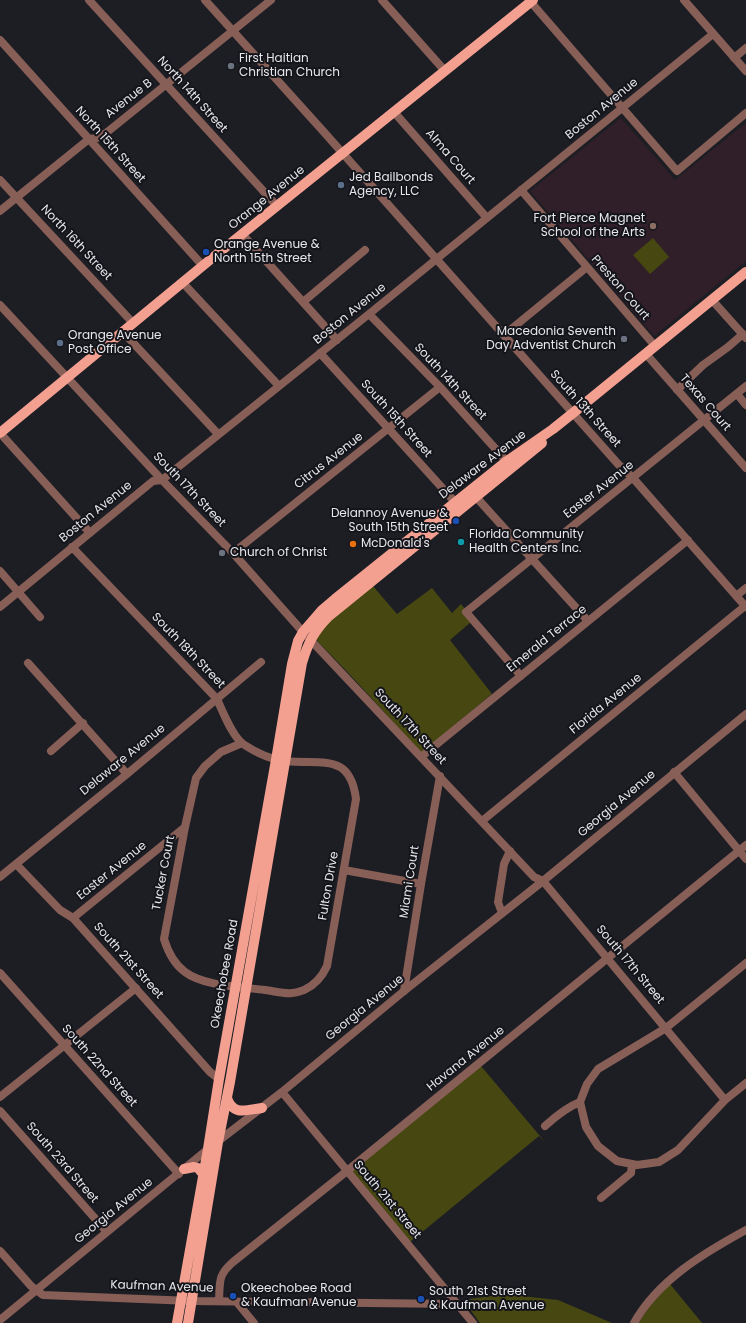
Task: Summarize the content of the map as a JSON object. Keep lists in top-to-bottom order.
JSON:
{
  "streets": {
    "main road": ["Orange Avenue", "Delaware Avenue", "Okeechobee Road"],
    "street": [
      "North 14th Street",
      "Avenue B",
      "Boston Avenue",
      "North 15th Street",
      "Alma Court",
      "North 16th Street",
      "Preston Court",
      "South 14th Street",
      "Texas Court",
      "South 13th Street",
      "South 15th Street",
      "Citrus Avenue",
      "South 17th Street",
      "Easter Avenue",
      "Emerald Terrace",
      "South 18th Street",
      "Florida Avenue",
      "Georgia Avenue",
      "Tucker Court",
      "Miami Court",
      "Fulton Drive",
      "South 21st Street",
      "Havana Avenue",
      "South 22nd Street",
      "South 23rd Street",
      "Kaufman Avenue"
    ]
  },
  "crossings": [
    ["North 14th Street", "Avenue B"],
    ["North 14th Street", "Orange Avenue"],
    ["Avenue B", "North 15th Street"],
    ["Avenue B", "North 16th Street"],
    ["Avenue B", "South 13th Street"],
    ["Boston Avenue", "Alma Court"],
    ["Boston Avenue", "Preston Court"],
    ["Boston Avenue", "South 14th Street"],
    ["Boston Avenue", "South 13th Street"],
    ["Boston Avenue", "South 15th Street"],
    ["Boston Avenue", "South 17th Street"],
    ["Boston Avenue", "South 18th Street"],
    ["North 15th Street", "Orange Avenue"],
    ["Alma Court", "Orange Avenue"],
    ["Orange Avenue", "North 16th Street"],
    ["Orange Avenue", "South 13th Street"],
    ["Orange Avenue", "South 17th Street"],
    ["Preston Court", "Delaware Avenue"],
    ["South 14th Street", "Citrus Avenue"],
    ["South 14th Street", "Delaware Avenue"],
    ["Texas Court", "Delaware Avenue"],
    ["Texas Court", "Easter Avenue"],
    ["South 13th Street", "Delaware Avenue"],
    ["South 13th Street", "Easter Avenue"],
    ["South 13th Street", "Emerald Terrace"],
    ["South 13th Street", "Florida Avenue"],
    ["South 15th Street", "Citrus Avenue"],
    ["South 15th Street", "Delaware Avenue"],
    ["Citrus Avenue", "South 17th Street"],
    ["Delaware Avenue", "South 17th Street"],
    ["Delaware Avenue", "South 18th Street"],
    ["Delaware Avenue", "South 21st Street"],
    ["Delaware Avenue", "Okeechobee Road"],
    ["South 17th Street", "Emerald Terrace"],
    ["South 17th Street", "Florida Avenue"],
    ["South 17th Street", "Georgia Avenue"],
    ["South 17th Street", "Miami Court"],
    ["South 17th Street", "Okeechobee Road"],
    ["South 17th Street", "Havana Avenue"],
    ["Easter Avenue", "Emerald Terrace"],
    ["Easter Avenue", "Tucker Court"],
    ["Easter Avenue", "South 21st Street"],
    ["South 18th Street", "Tucker Court"],
    ["South 18th Street", "Fulton Drive"],
    ["South 18th Street", "Okeechobee Road"],
    ["Georgia Avenue", "Miami Court"],
    ["Georgia Avenue", "South 21st Street"],
    ["Georgia Avenue", "Okeechobee Road"],
    ["Georgia Avenue", "South 22nd Street"],
    ["Georgia Avenue", "South 23rd Street"],
    ["Georgia Avenue", "Kaufman Avenue"],
    ["Tucker Court", "Fulton Drive"],
    ["Tucker Court", "Okeechobee Road"],
    ["Fulton Drive", "Okeechobee Road"],
    ["South 21st Street", "Okeechobee Road"],
    ["South 21st Street", "Havana Avenue"],
    ["South 21st Street", "Kaufman Avenue"],
    ["Okeechobee Road", "Kaufman Avenue"],
    ["Havana Avenue", "Kaufman Avenue"]
  ],
  "places": [
    "First Haitian Christian Church",
    "Jed Bailbonds Agency, LLC",
    "Fort Pierce Magnet School of the Arts",
    "Orange Avenue & North 15th Street",
    "Macedonia Seventh Day Adventist Church",
    "Orange Avenue Post Office",
    "Delannoy Avenue & South 15th Street",
    "Florida Community Health Centers Inc.",
    "McDonald's",
    "Church of Christ",
    "Okeechobee Road & Kaufman Avenue",
    "South 21st Street & Kaufman Avenue"
  ]
}
